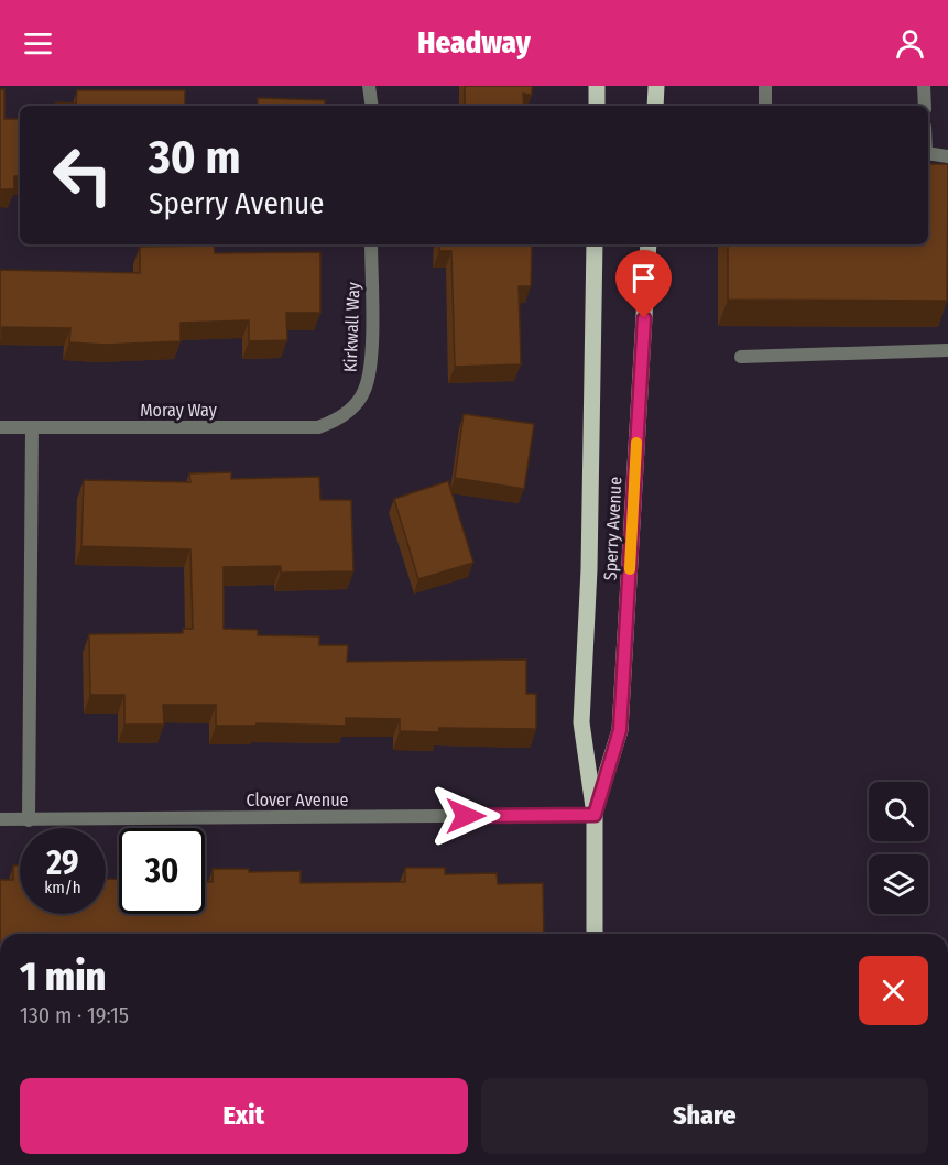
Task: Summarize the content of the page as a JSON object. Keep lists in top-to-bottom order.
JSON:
{
  "streets": {
    "main road": ["Sperry Avenue"],
    "street": ["Kirkwall Way", "Moray Way", "Clover Avenue"]
  },
  "crossings": [
    ["Kirkwall Way", "Moray Way"],
    ["Sperry Avenue", "Clover Avenue"]
  ],
  "page": {
    "header": "Headway",
    "turn": ["30 m", "Sperry Avenue"],
    "speed": "29 km/h",
    "limit": "30",
    "heading": ["1 min", "130 m · 19:15"],
    "buttons": ["Exit", "Share"]
  }
}
